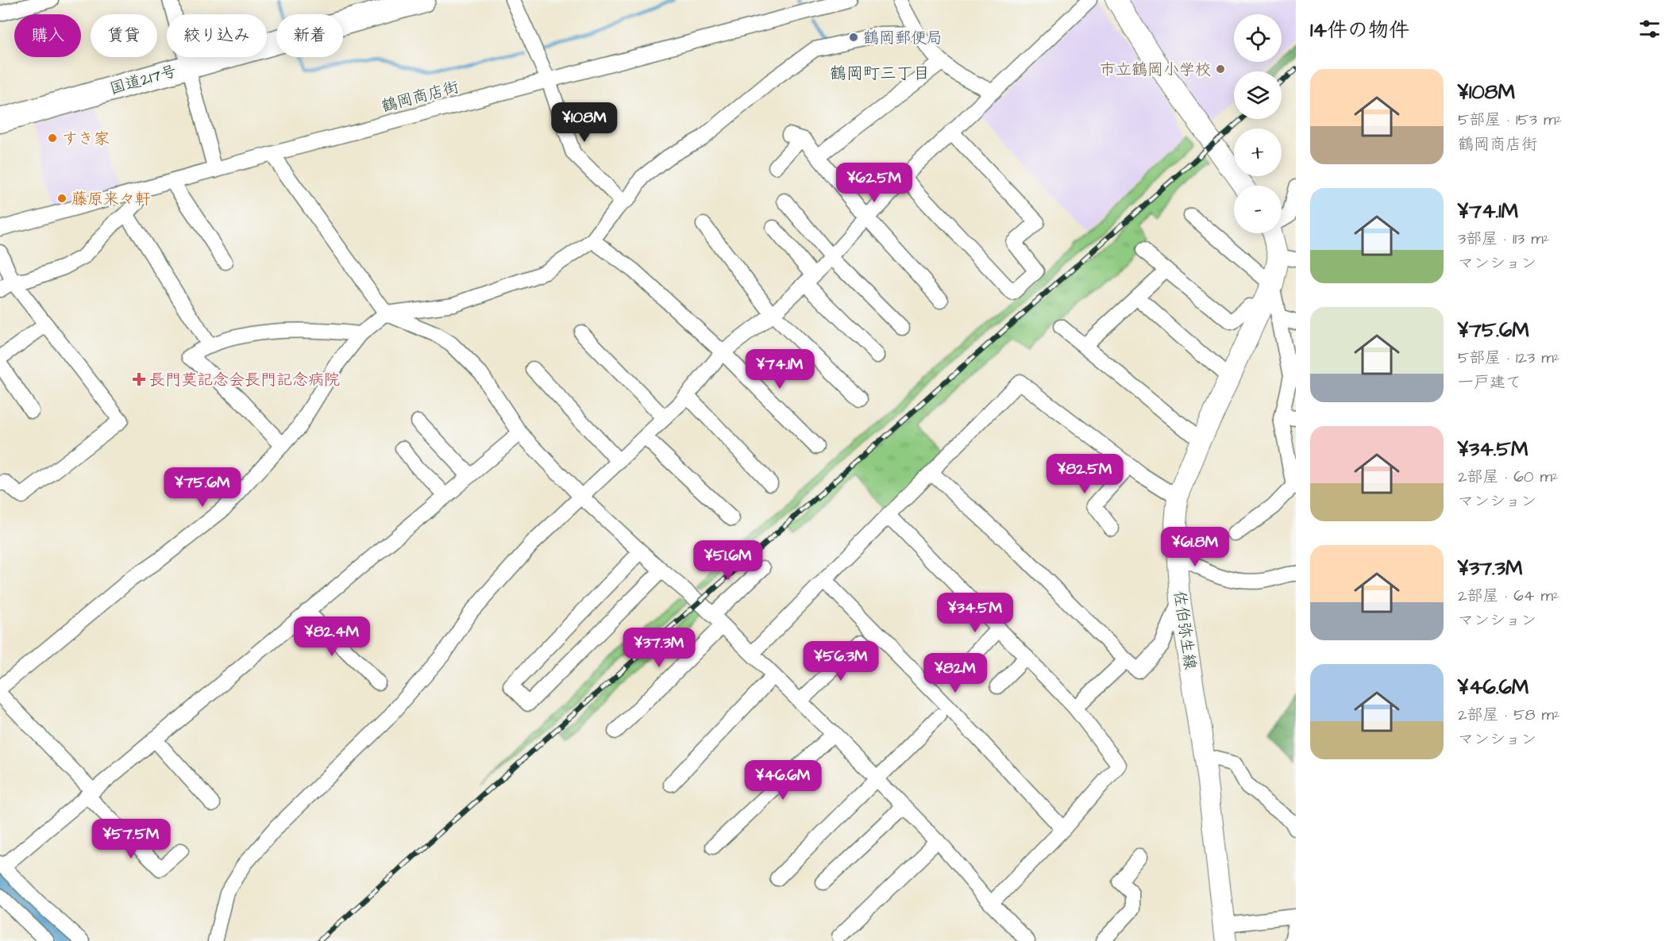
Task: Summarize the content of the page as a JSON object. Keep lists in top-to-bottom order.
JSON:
{
  "streets": {
    "highway": ["国道217号"],
    "main road": ["佐伯弥生線"],
    "street": ["鶴岡商店街"]
  },
  "districts": ["鶴岡町三丁目"],
  "places": {
    "other": [
      "鶴岡郵便局",
      "市立鶴岡小学校",
      "すき家",
      "藤原来々軒"
    ],
    "health": ["長門莫記念会長門記念病院"]
  },
  "page": {
    "heading": "14件の物件",
    "map_buttons": ["+", "−"],
    "chip": [
      "購入",
      "賃貸",
      "絞り込み",
      "新着"
    ],
    "list": [
      {
        "name": "¥108M",
        "note": "5部屋 · 153 m² · 鶴岡商店街"
      },
      {
        "name": "¥74.1M",
        "note": "3部屋 · 113 m² · マンション"
      },
      {
        "name": "¥75.6M",
        "note": "5部屋 · 123 m² · 一戸建て"
      },
      {
        "name": "¥34.5M",
        "note": "2部屋 · 60 m² · マンション"
      },
      {
        "name": "¥37.3M",
        "note": "2部屋 · 64 m² · マンション"
      },
      {
        "name": "¥46.6M",
        "note": "2部屋 · 58 m² · マンション"
      }
    ],
    "price": [
      "¥108M",
      "¥62.5M",
      "¥74.1M",
      "¥82.5M",
      "¥75.6M",
      "¥61.8M",
      "¥51.6M",
      "¥34.5M",
      "¥82.4M",
      "¥37.3M",
      "¥56.3M",
      "¥82M",
      "¥46.6M",
      "¥57.5M"
    ]
  }
}
